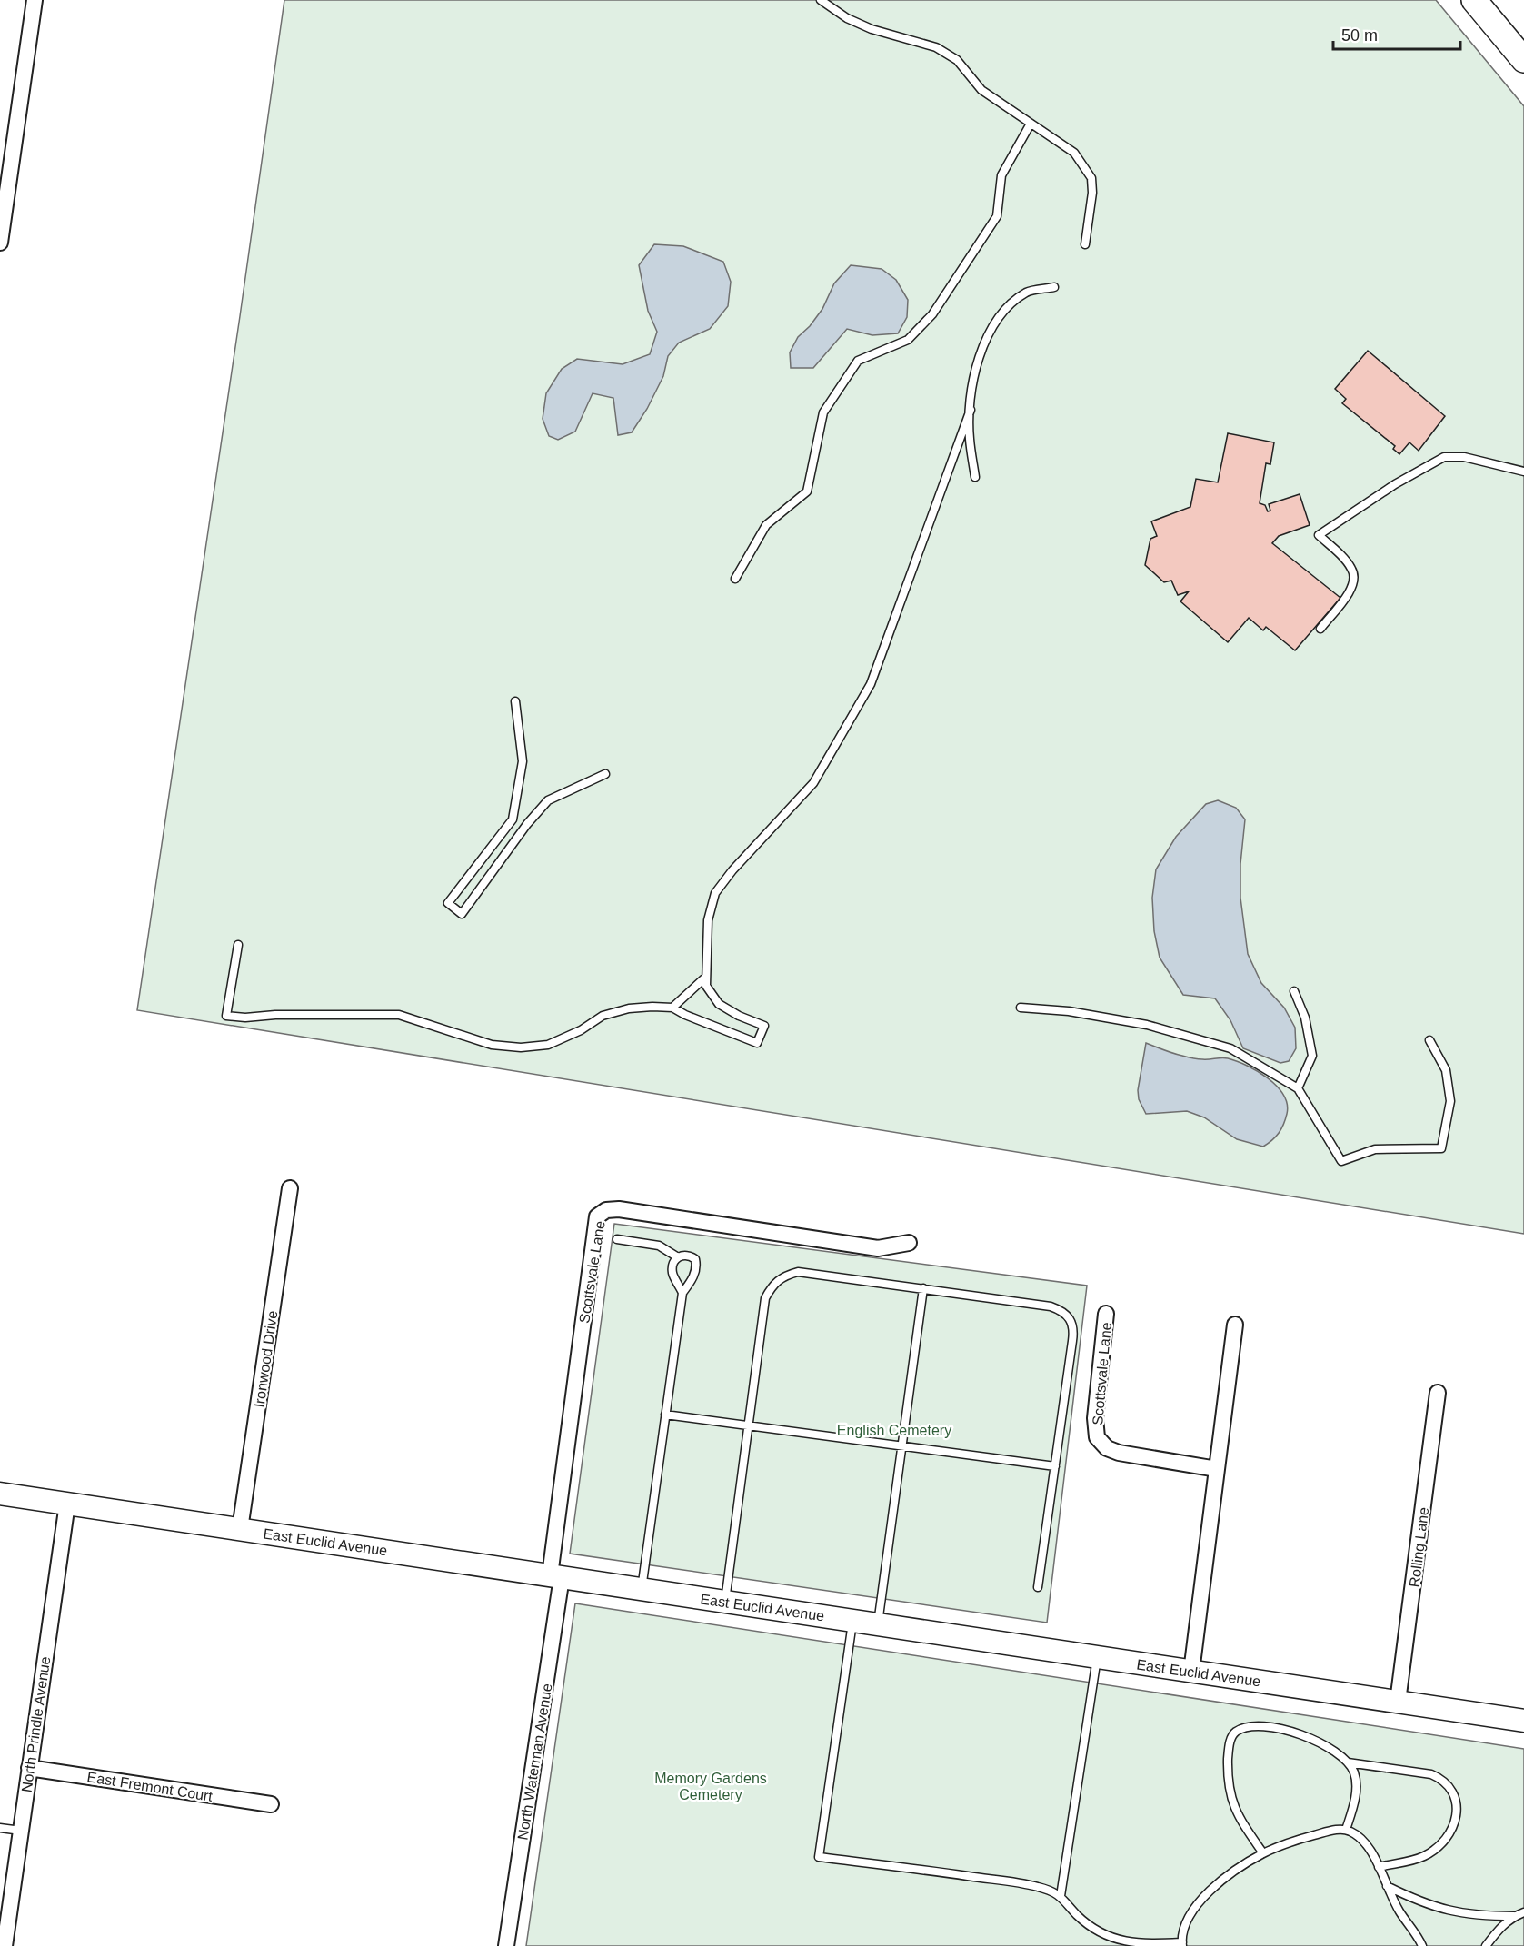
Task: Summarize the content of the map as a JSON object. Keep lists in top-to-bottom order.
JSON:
{
  "streets": {
    "main road": ["East Euclid Avenue"],
    "street": [
      "Scottsvale Lane",
      "Ironwood Drive",
      "Rolling Lane",
      "North Prindle Avenue",
      "North Waterman Avenue",
      "East Fremont Court"
    ]
  },
  "crossings": [
    ["Scottsvale Lane", "East Euclid Avenue"],
    ["Scottsvale Lane", "North Waterman Avenue"],
    ["Ironwood Drive", "East Euclid Avenue"],
    ["East Euclid Avenue", "Rolling Lane"],
    ["East Euclid Avenue", "North Prindle Avenue"],
    ["East Euclid Avenue", "North Waterman Avenue"],
    ["North Prindle Avenue", "East Fremont Court"]
  ],
  "parks": ["English Cemetery", "Memory Gardens Cemetery"],
  "scale_bar": "50 m"
}
